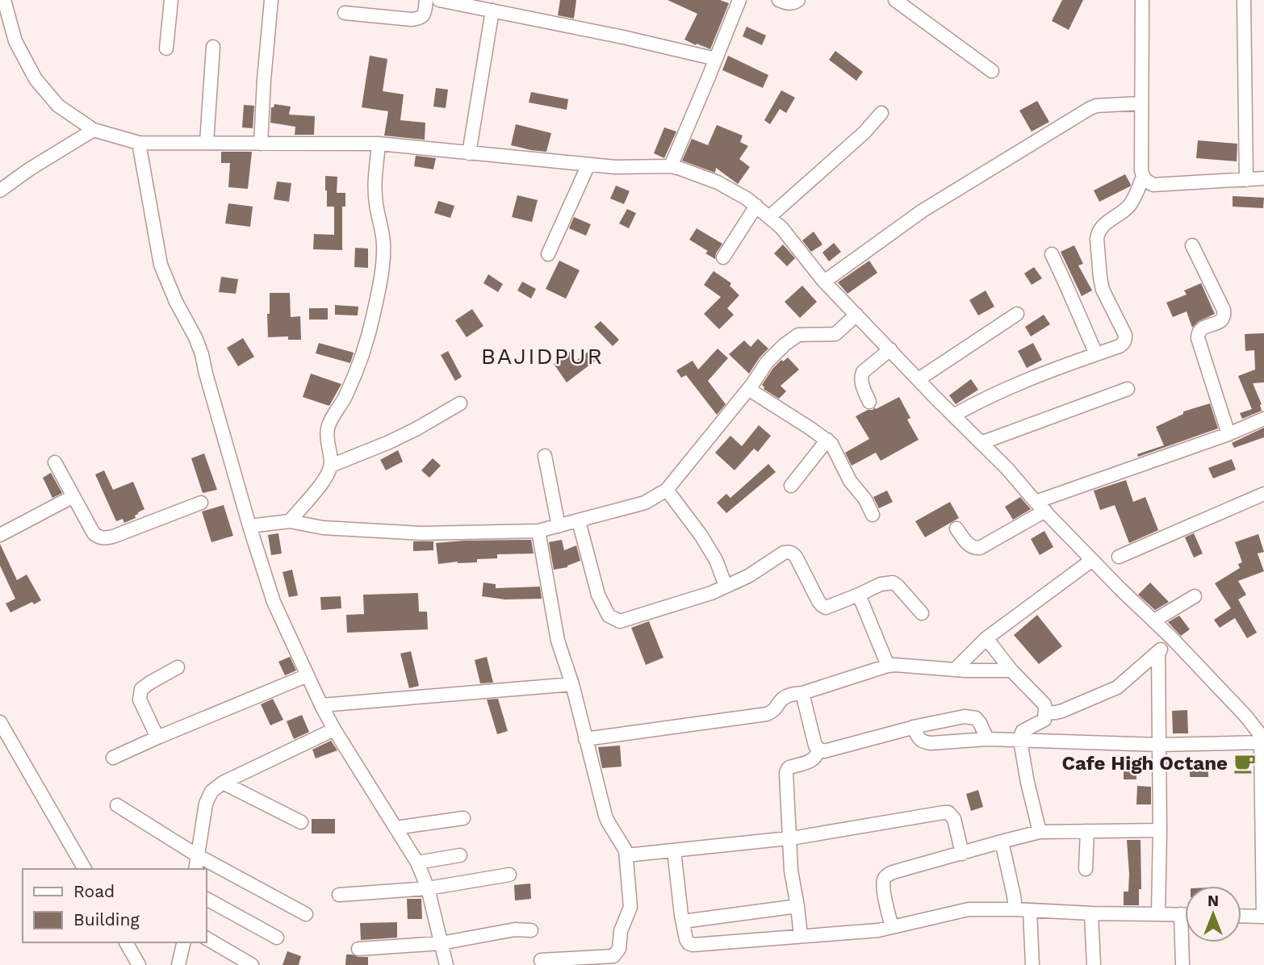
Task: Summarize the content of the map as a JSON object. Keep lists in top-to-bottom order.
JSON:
{
  "districts": ["BAJIDPUR"],
  "places": {
    "cafe": ["Cafe High Octane"]
  },
  "legend": ["Road", "Building"],
  "north": "top"
}
